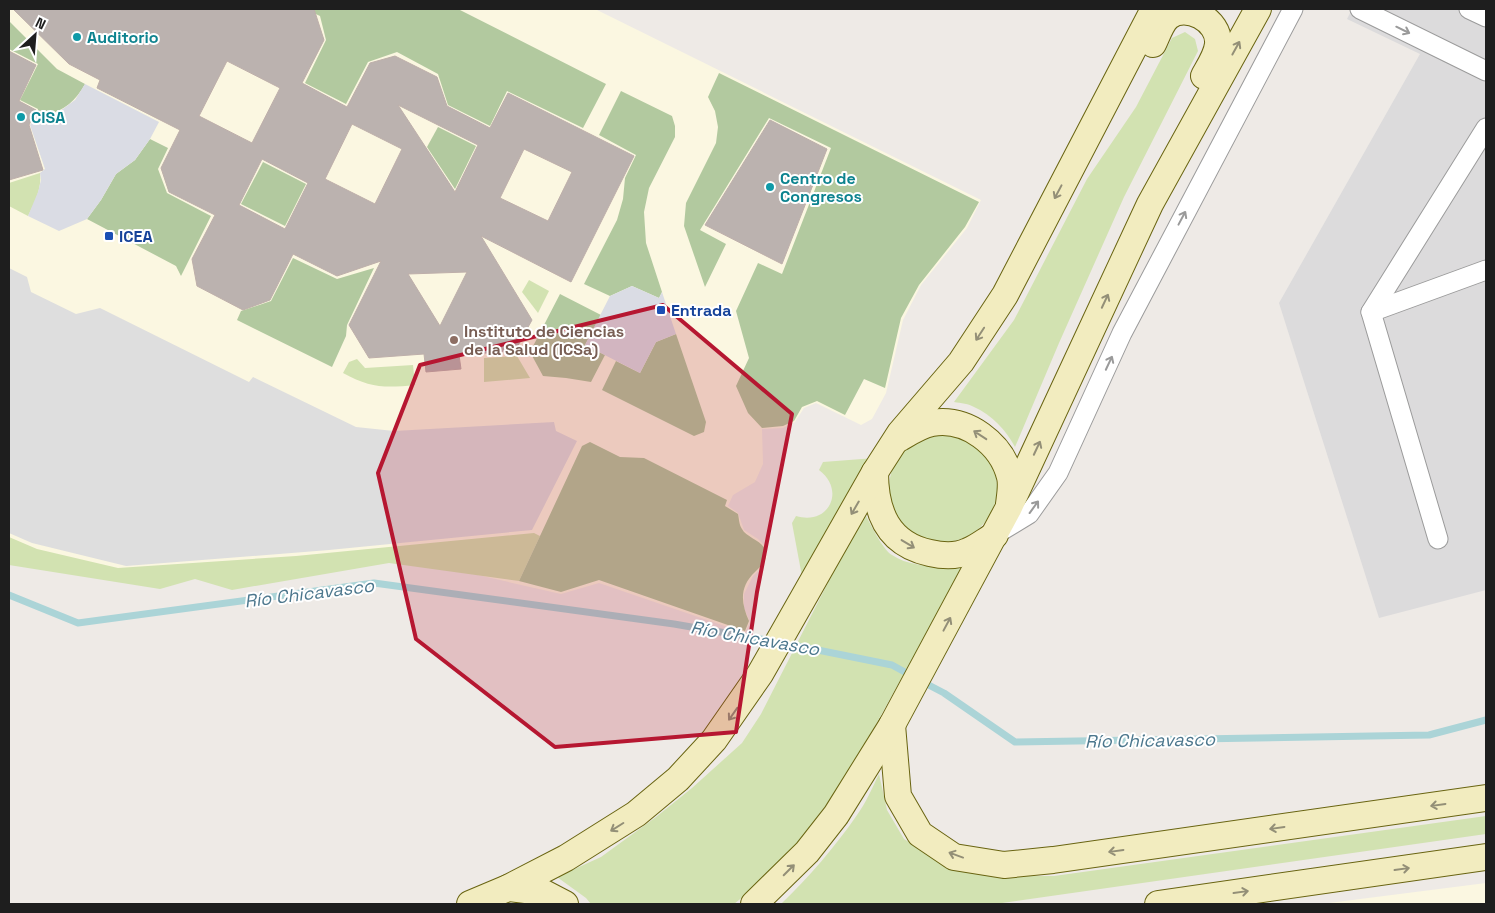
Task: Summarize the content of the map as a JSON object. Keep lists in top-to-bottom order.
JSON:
{
  "water": ["Río Chicavasco"],
  "places": {
    "other": [
      "Auditorio",
      "CISA",
      "Centro de Congresos",
      "Instituto de Ciencias de la Salud (ICSa)"
    ],
    "transit": ["ICEA", "Entrada"]
  },
  "north": "top right"
}
